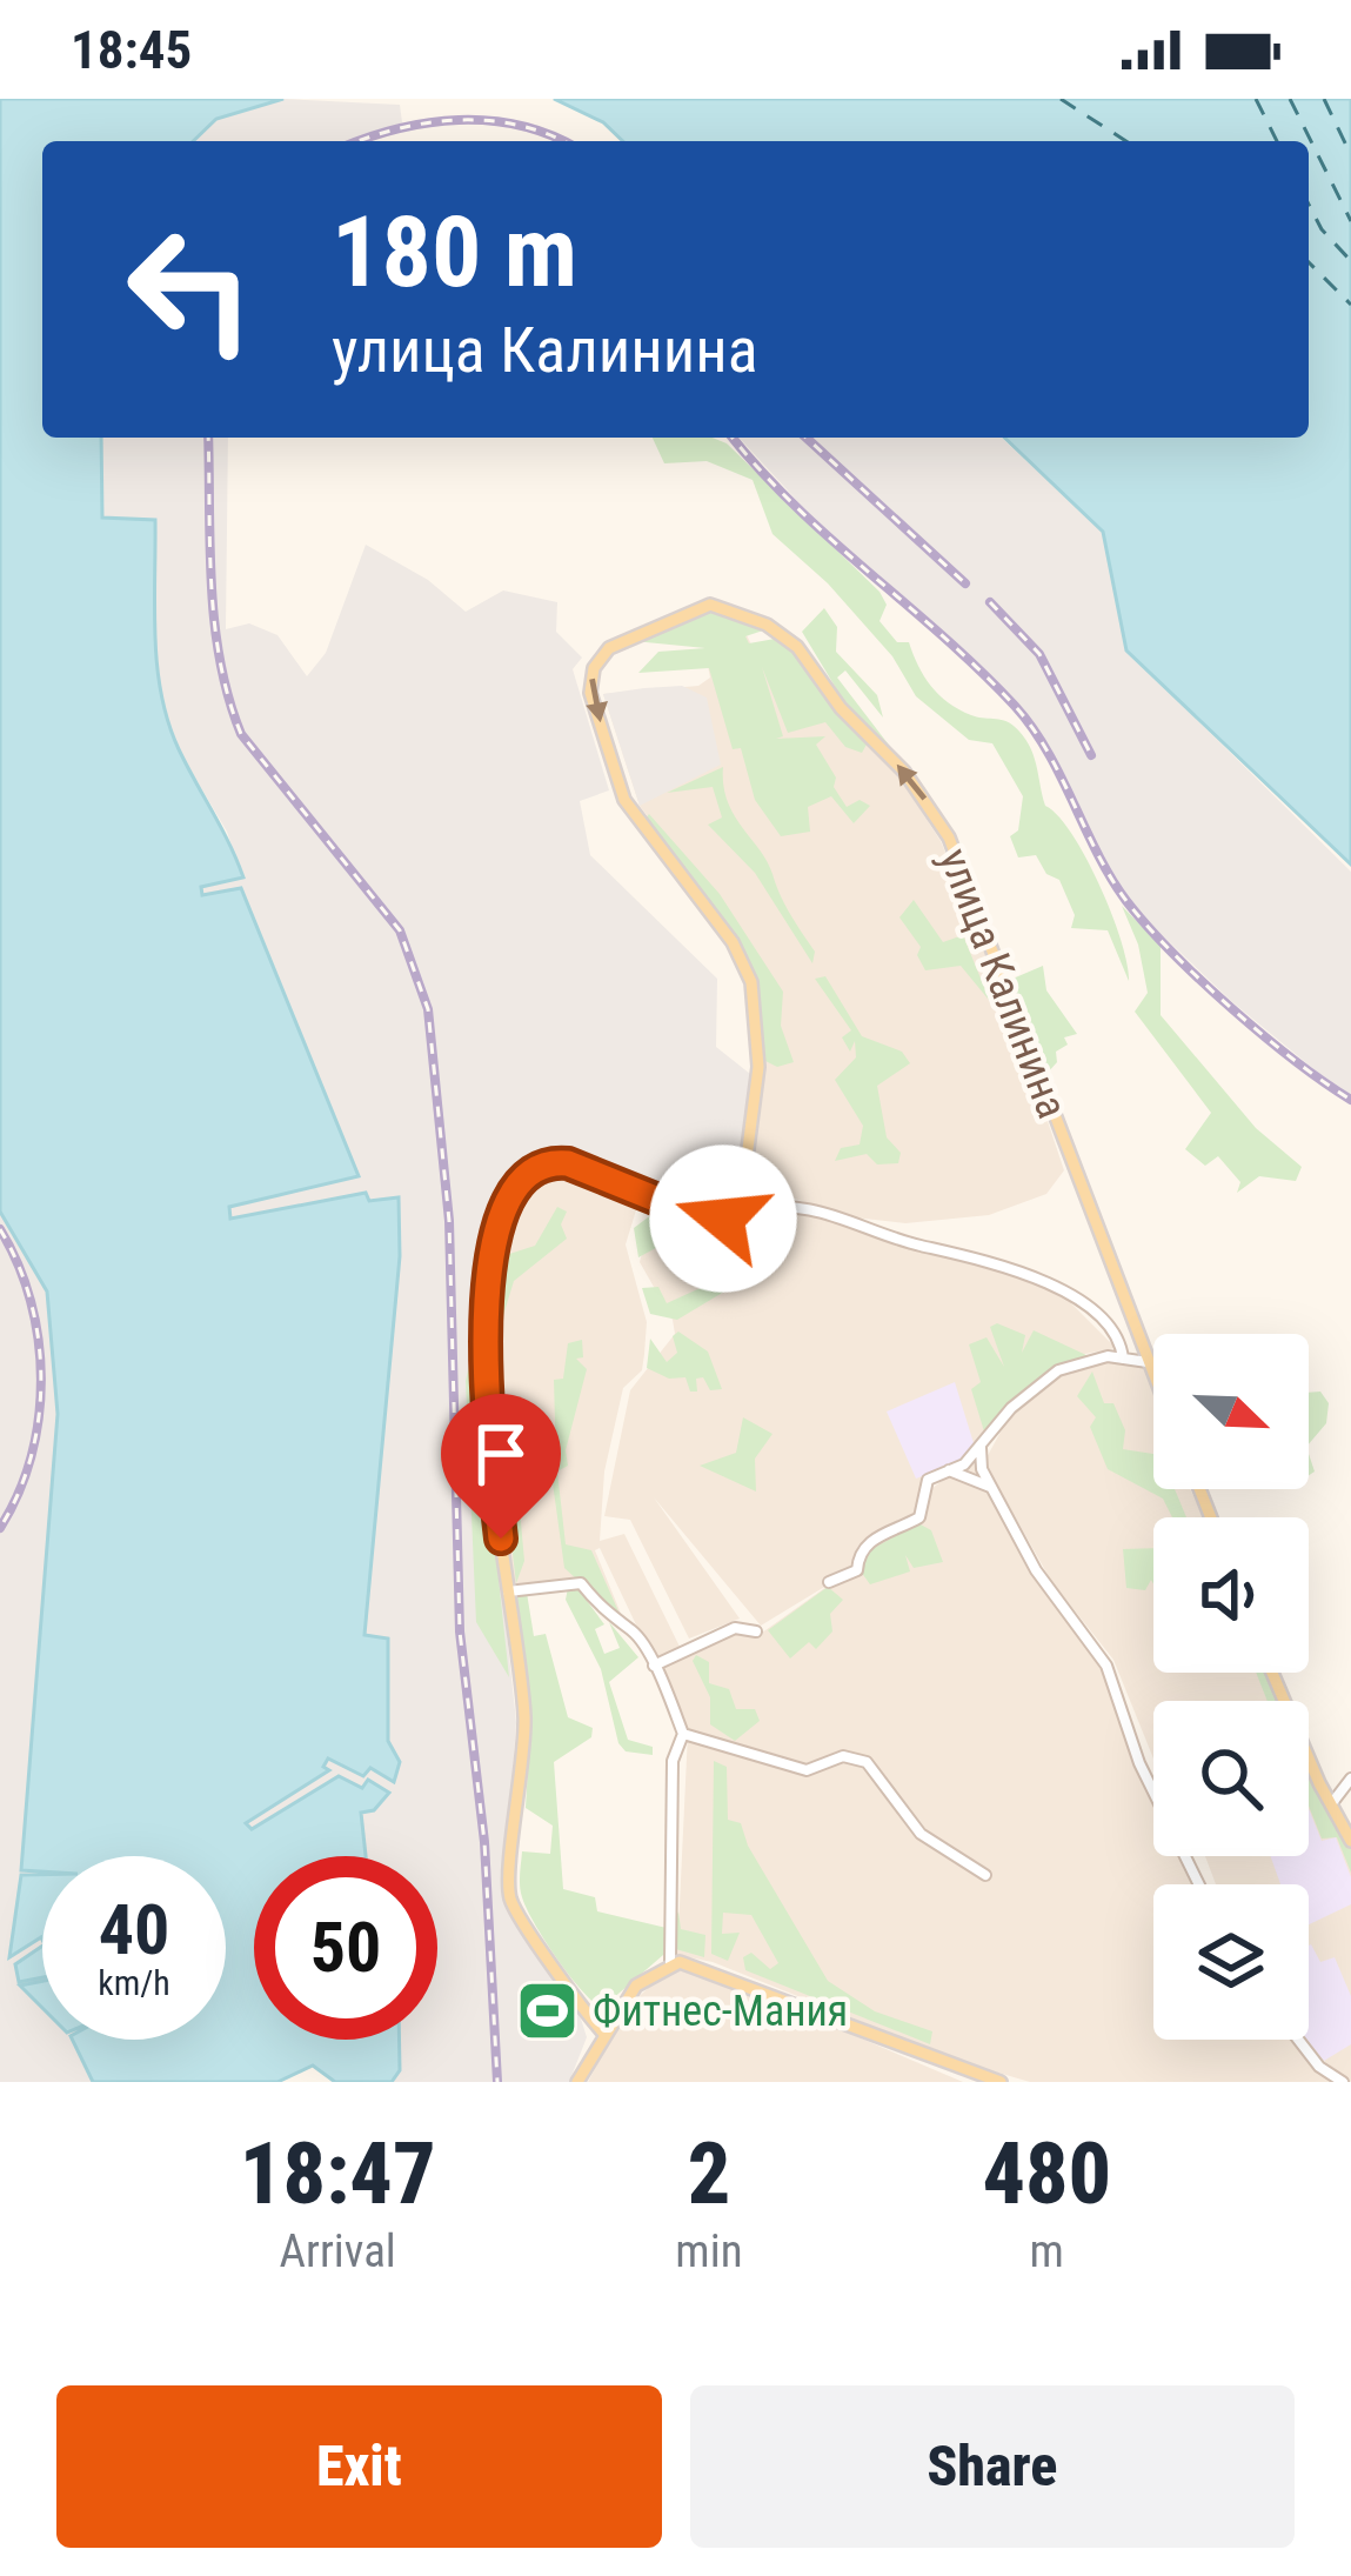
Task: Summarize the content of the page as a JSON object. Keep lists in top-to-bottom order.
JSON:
{
  "streets": {
    "main road": ["улица Калинина"]
  },
  "places": {
    "sports": ["Фитнес-Мания"]
  },
  "north": "bottom right",
  "page": {
    "status": "18:45",
    "turn": ["180 m", "улица Калинина"],
    "speed": "40 km/h",
    "limit": "50",
    "eta": [
      "18:47",
      "Arrival",
      "2",
      "min",
      "480",
      "m"
    ],
    "buttons": ["Exit", "Share"]
  }
}
